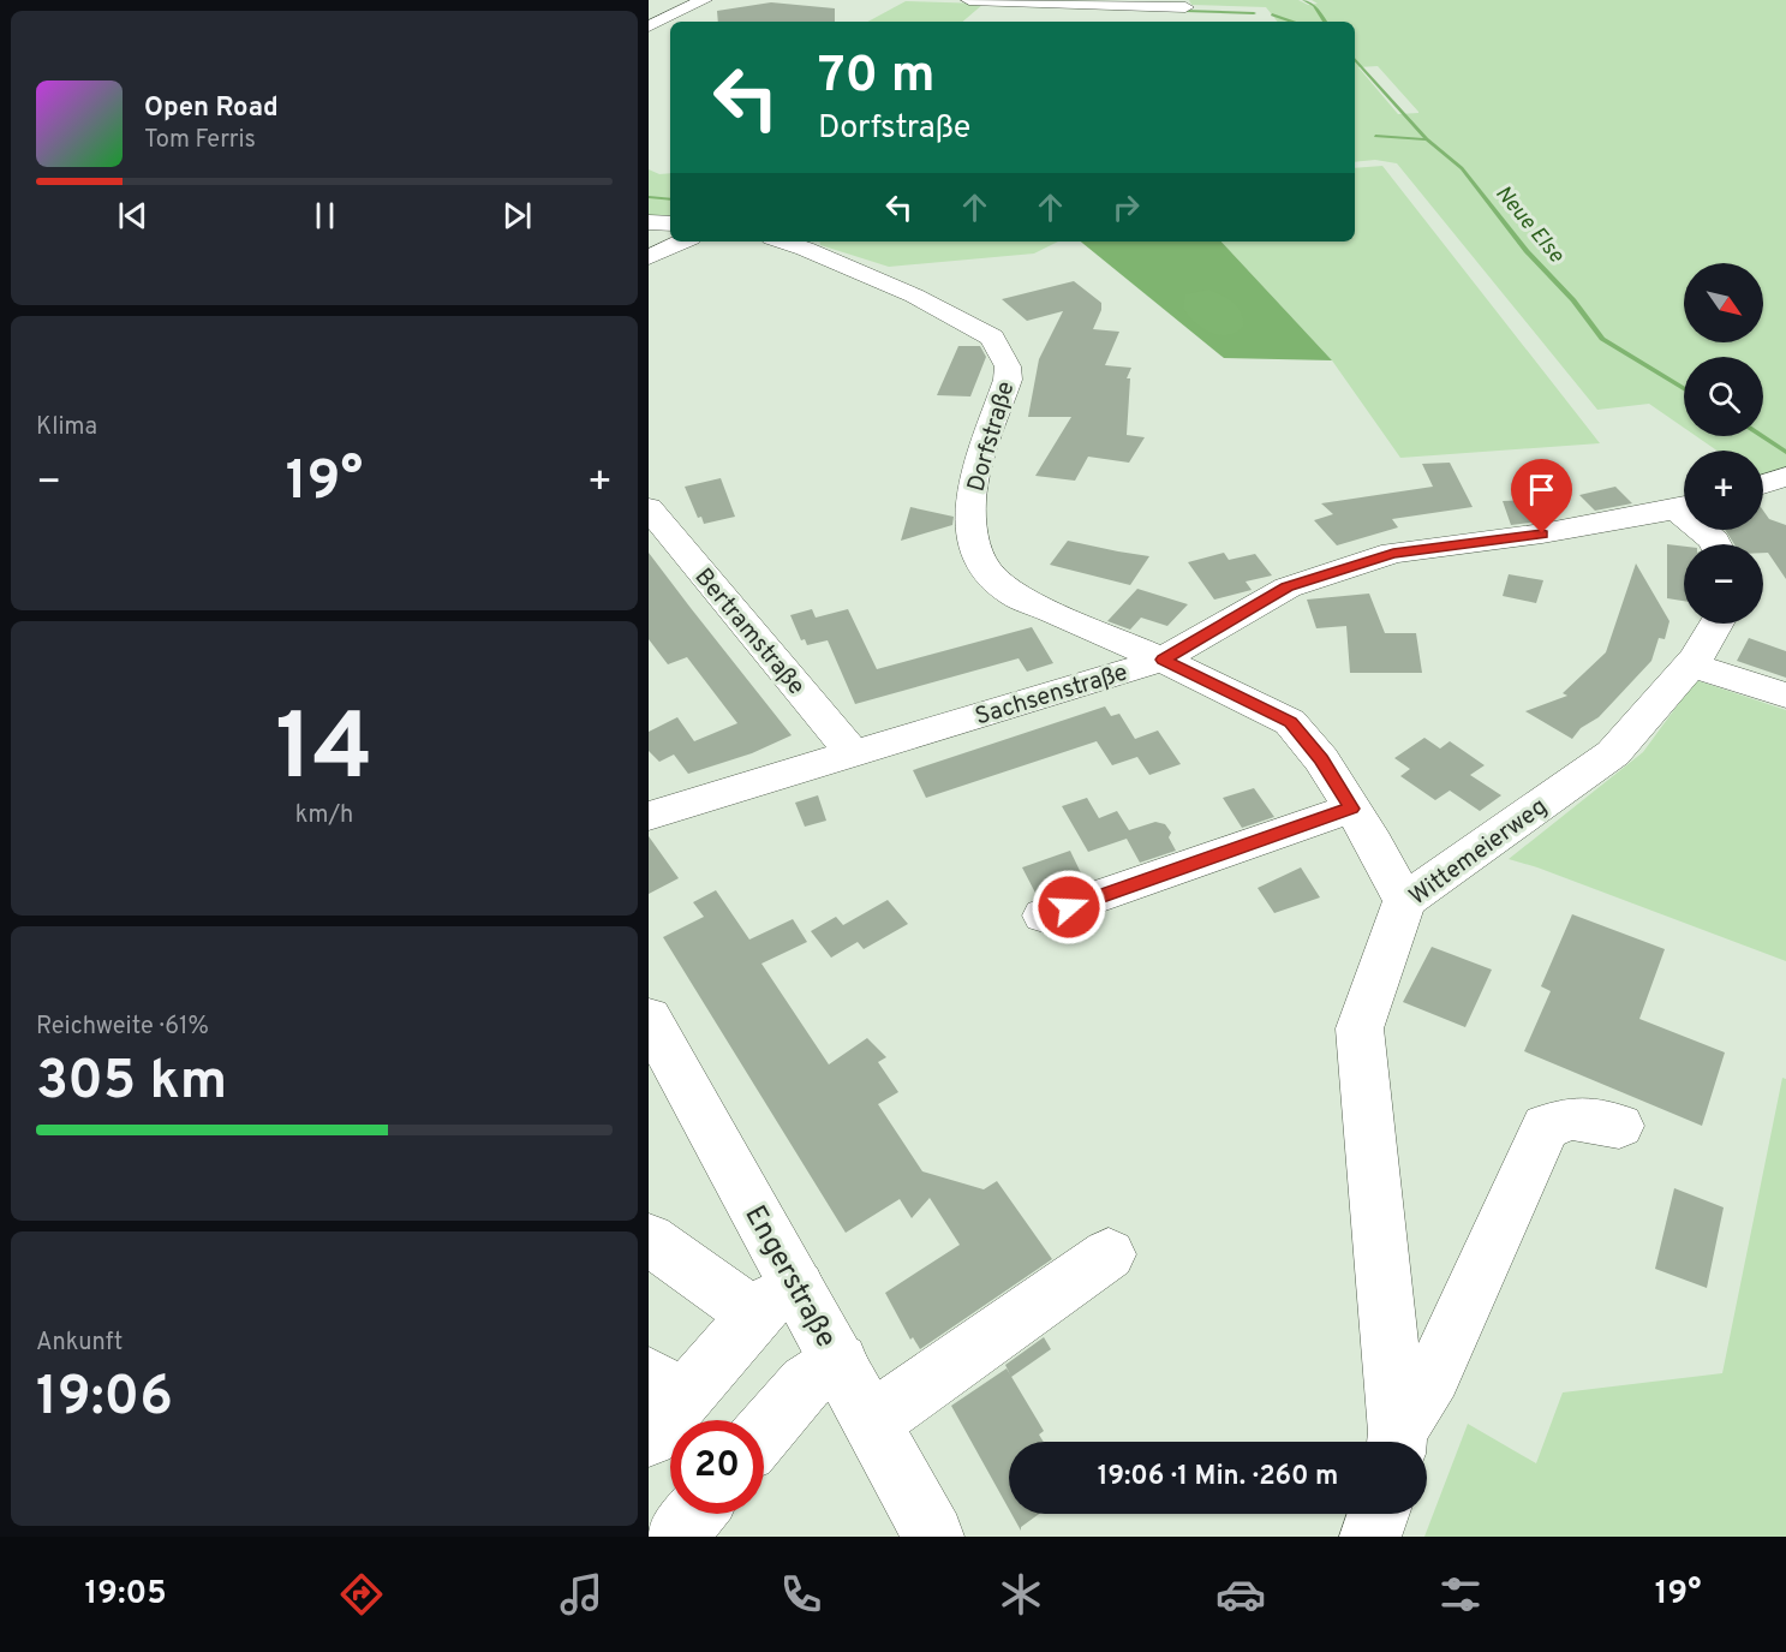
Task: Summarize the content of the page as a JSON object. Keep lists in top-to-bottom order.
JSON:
{
  "streets": {
    "street": [
      "Dorfstraße",
      "Bertramstraße",
      "Sachsenstraße",
      "Wittemeierweg",
      "Engerstraße"
    ]
  },
  "crossings": [
    ["Dorfstraße", "Sachsenstraße"],
    ["Dorfstraße", "Wittemeierweg"],
    ["Bertramstraße", "Sachsenstraße"]
  ],
  "water": ["Neue Else"],
  "north": "bottom right",
  "page": {
    "turn": ["70 m", "Dorfstraße"],
    "song": ["Open Road", "Tom Ferris"],
    "map_buttons": ["+", "−"],
    "tile": [
      "Klima",
      ["14", "km/h"],
      ["Reichweite · 61%", "305 km"],
      ["Ankunft", "19:06"]
    ],
    "heat": ["−", "19°", "+"],
    "limit": "20",
    "trip": "19:06 · 1 Min. · 260 m",
    "tabs": ["19:05", "19°"]
  }
}
